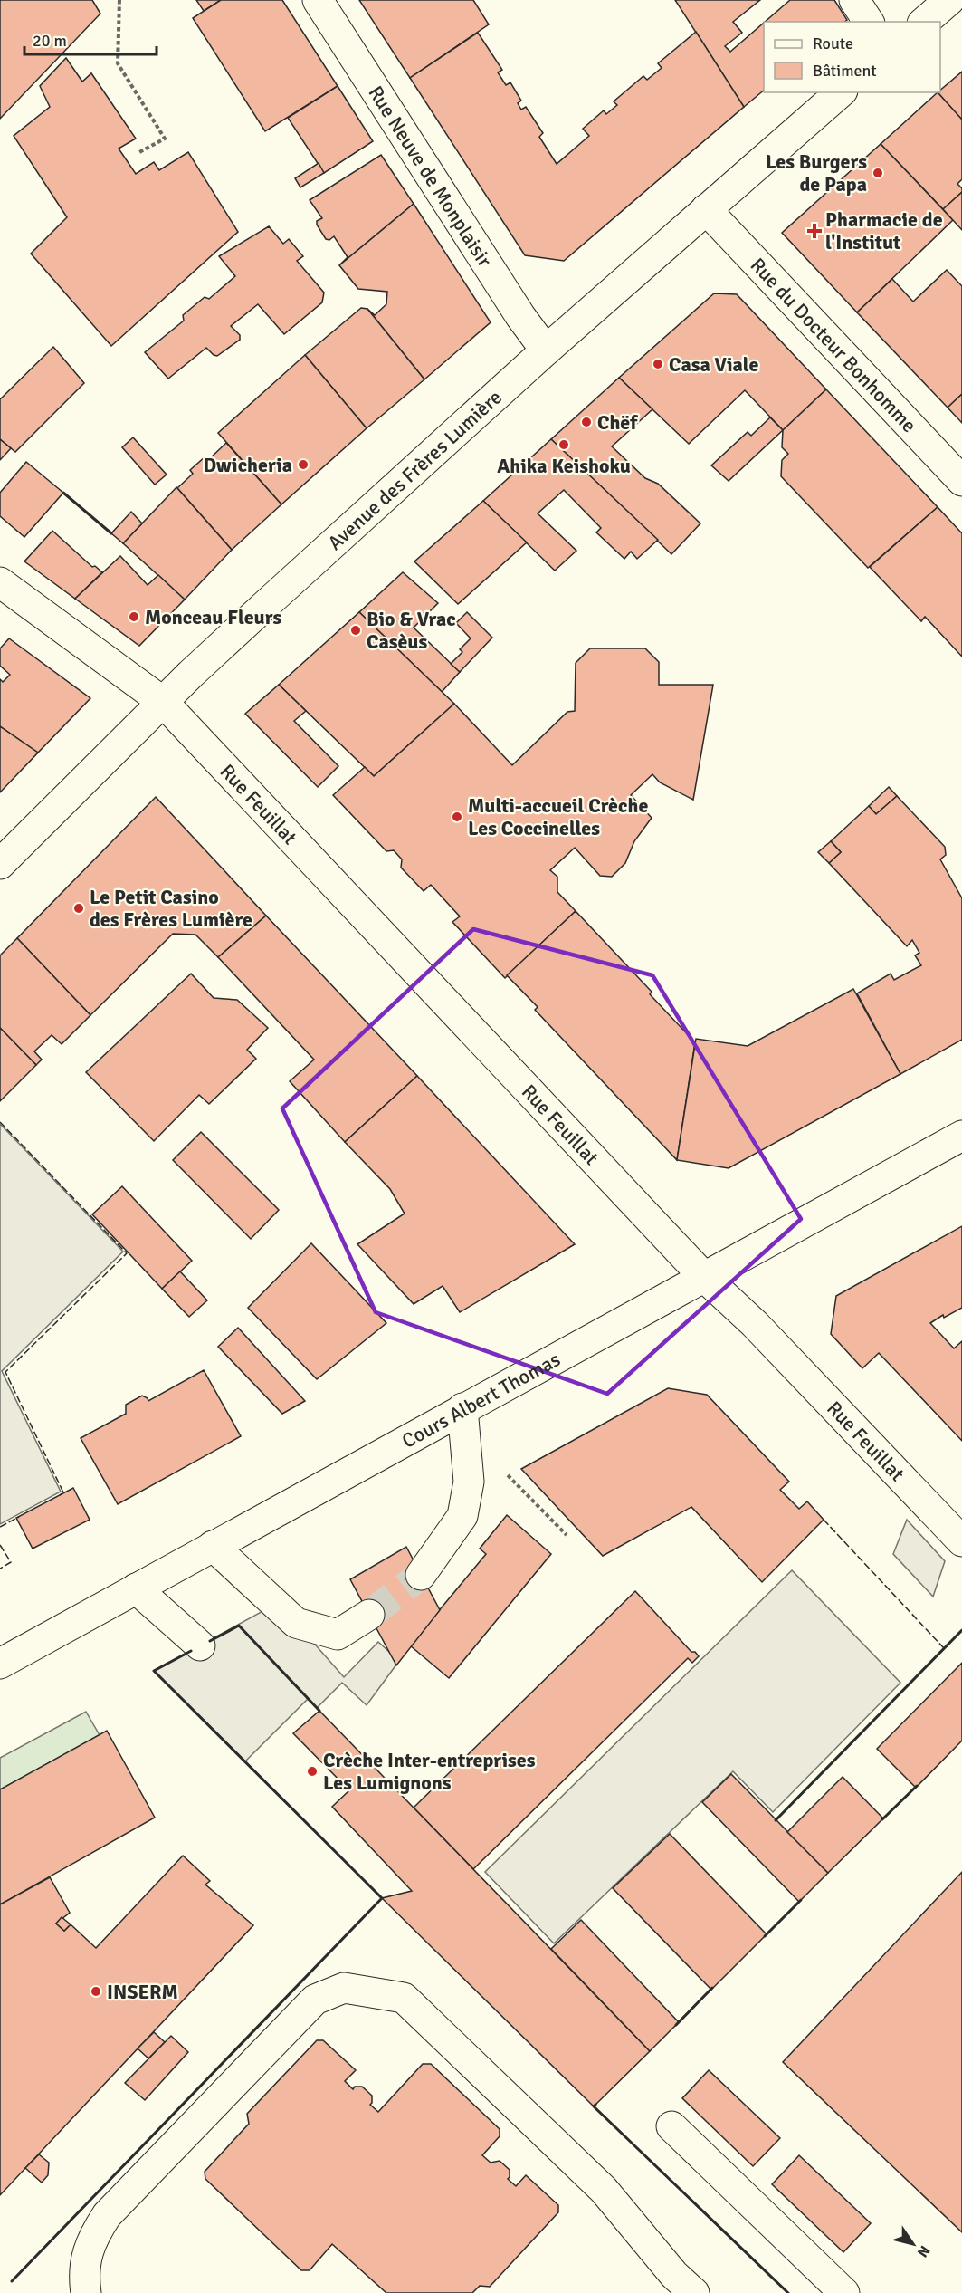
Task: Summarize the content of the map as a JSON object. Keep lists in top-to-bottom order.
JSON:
{
  "streets": {
    "main road": [
      "Rue Neuve de Monplaisir",
      "Rue du Docteur Bonhomme",
      "Avenue des Frères Lumière",
      "Rue Feuillat",
      "Cours Albert Thomas"
    ]
  },
  "crossings": [
    ["Rue Neuve de Monplaisir", "Avenue des Frères Lumière"],
    ["Rue du Docteur Bonhomme", "Avenue des Frères Lumière"],
    ["Avenue des Frères Lumière", "Rue Feuillat"],
    ["Rue Feuillat", "Cours Albert Thomas"]
  ],
  "places": {
    "other": [
      "Les Burgers de Papa",
      "Casa Viale",
      "Chëf",
      "Ahika Keishoku",
      "Dwicheria",
      "Monceau Fleurs",
      "Bio & Vrac Casèus",
      "Multi-accueil Crèche Les Coccinelles",
      "Le Petit Casino des Frères Lumière",
      "Crèche Inter-entreprises Les Lumignons",
      "INSERM"
    ],
    "health": ["Pharmacie de l'Institut"]
  },
  "legend": ["Route", "Bâtiment"],
  "scale_bar": "20 m",
  "north": "bottom right"
}
